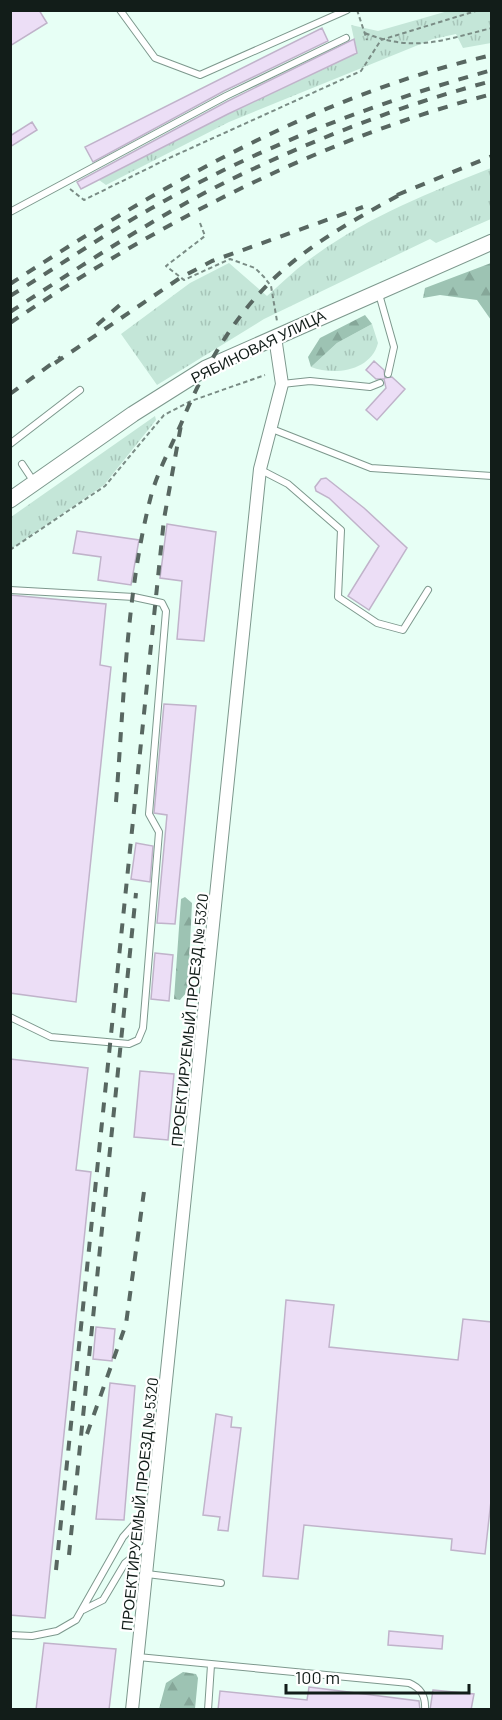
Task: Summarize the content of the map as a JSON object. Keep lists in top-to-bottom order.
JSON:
{
  "streets": {
    "street": ["РЯБИНОВАЯ УЛИЦА", "ПРОЕКТИРУЕМЫЙ ПРОЕЗД № 5320"]
  },
  "crossings": [
    ["РЯБИНОВАЯ УЛИЦА", "ПРОЕКТИРУЕМЫЙ ПРОЕЗД № 5320"]
  ],
  "scale_bar": "100 m"
}
